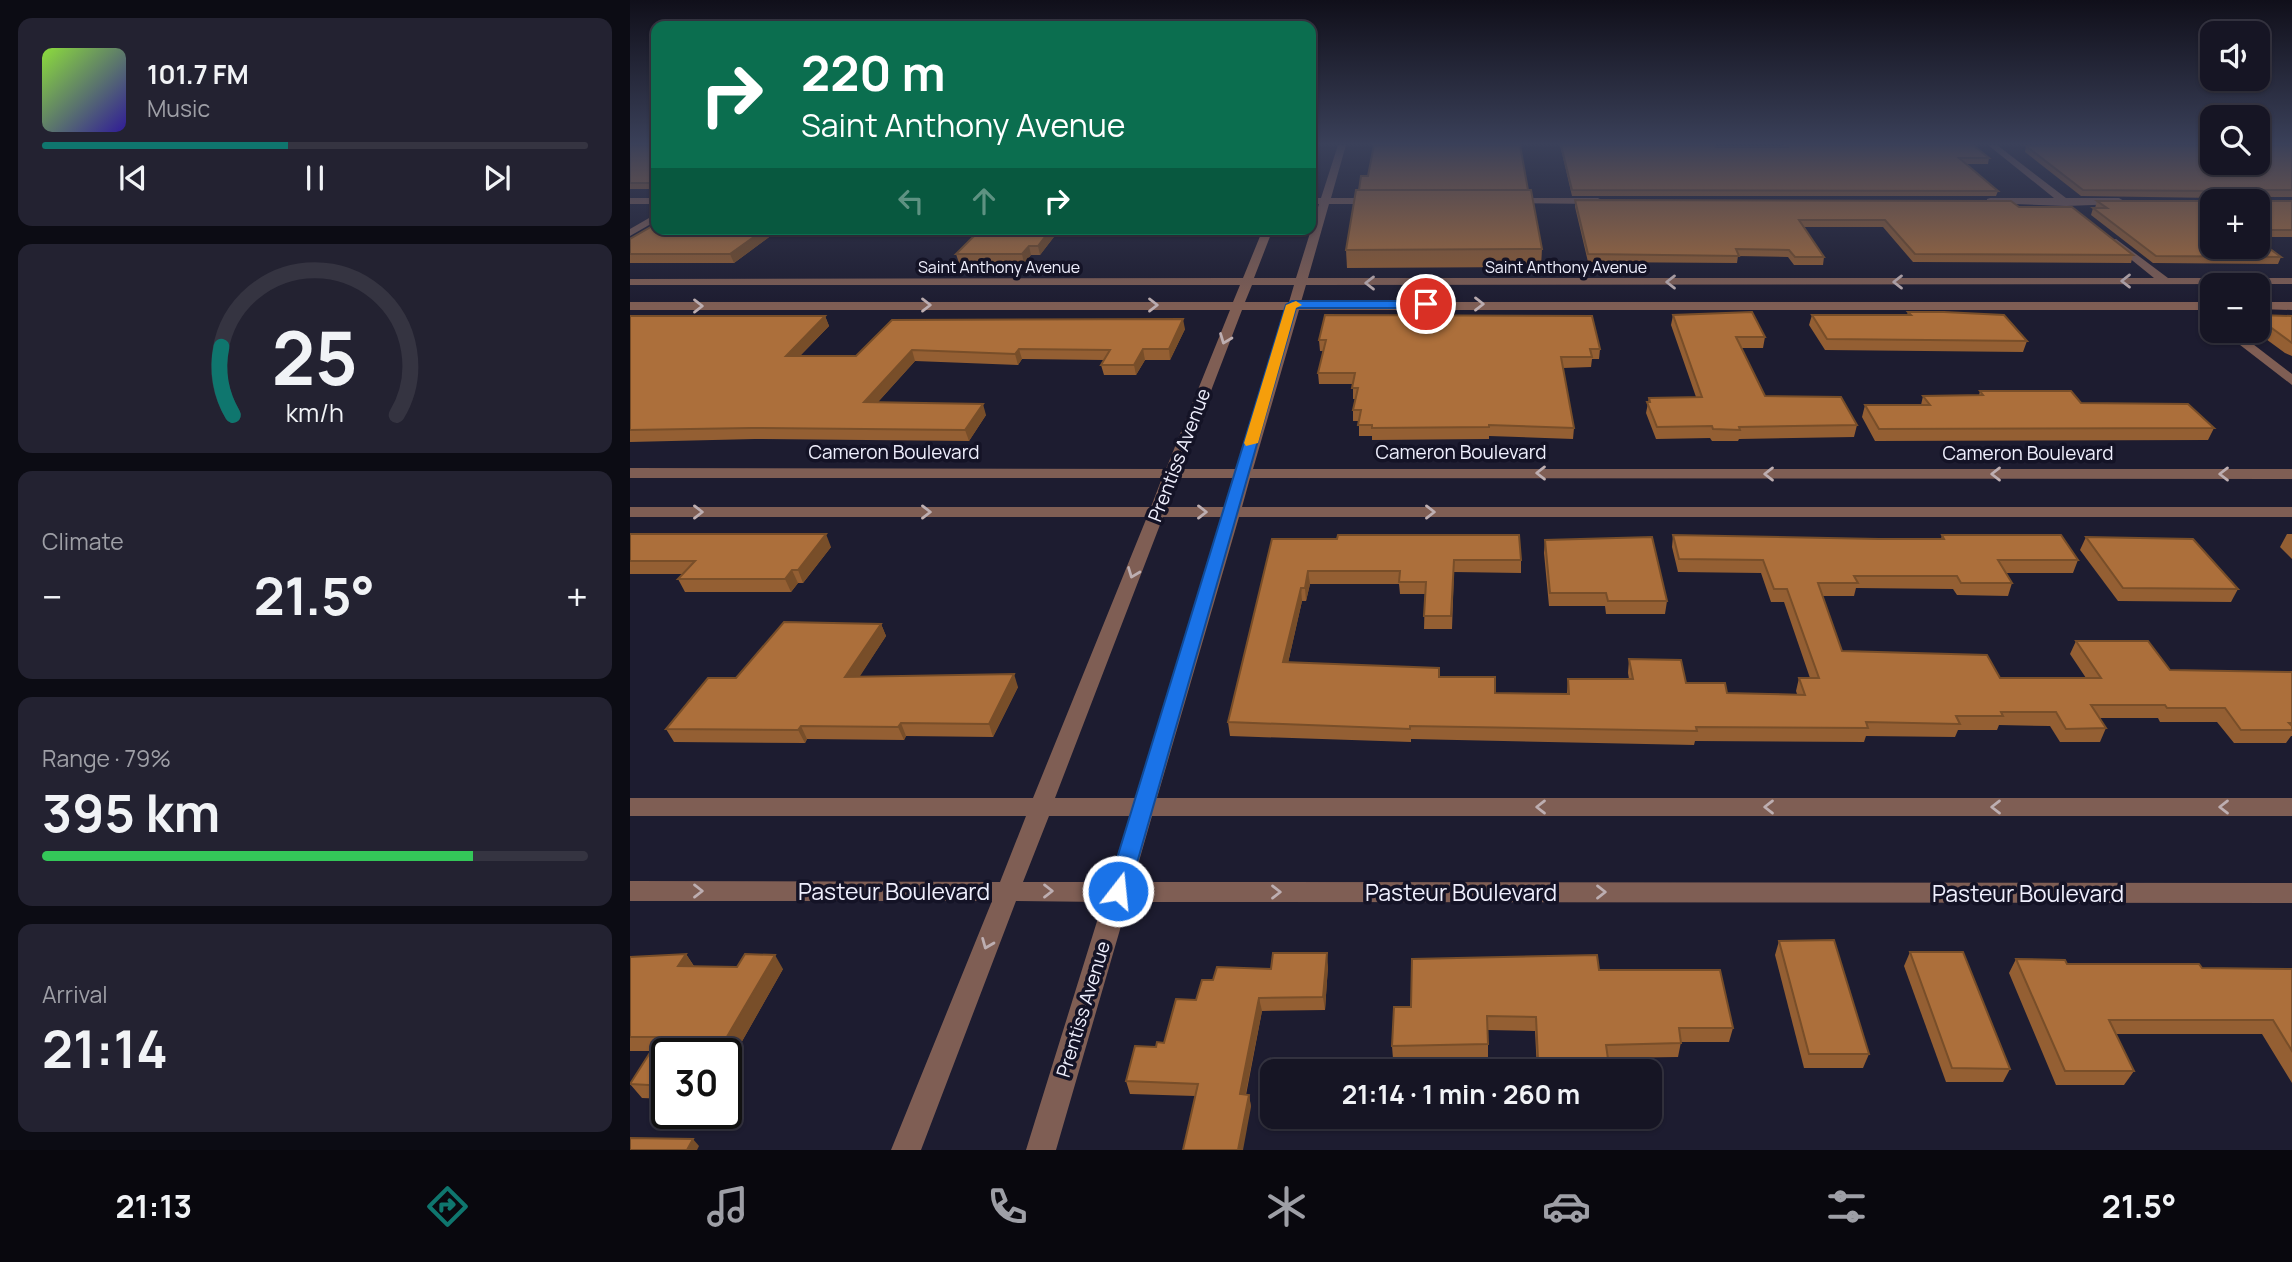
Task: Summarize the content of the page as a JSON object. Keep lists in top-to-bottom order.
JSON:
{
  "streets": {
    "street": [
      "Saint Anthony Avenue",
      "Cameron Boulevard",
      "Prentiss Avenue",
      "Pasteur Boulevard"
    ]
  },
  "crossings": [
    ["Saint Anthony Avenue", "Prentiss Avenue"],
    ["Cameron Boulevard", "Prentiss Avenue"],
    ["Prentiss Avenue", "Pasteur Boulevard"]
  ],
  "page": {
    "map_buttons": ["+", "−"],
    "turn": ["220 m", "Saint Anthony Avenue"],
    "song": ["101.7 FM", "Music"],
    "tile": [
      "Climate",
      ["Range · 79%", "395 km"],
      ["Arrival", "21:14"]
    ],
    "heat": ["−", "21.5°", "+"],
    "limit": "30",
    "trip": "21:14 · 1 min · 260 m",
    "tabs": ["21:13", "21.5°"],
    "gauge": ["25", "km/h"]
  }
}
